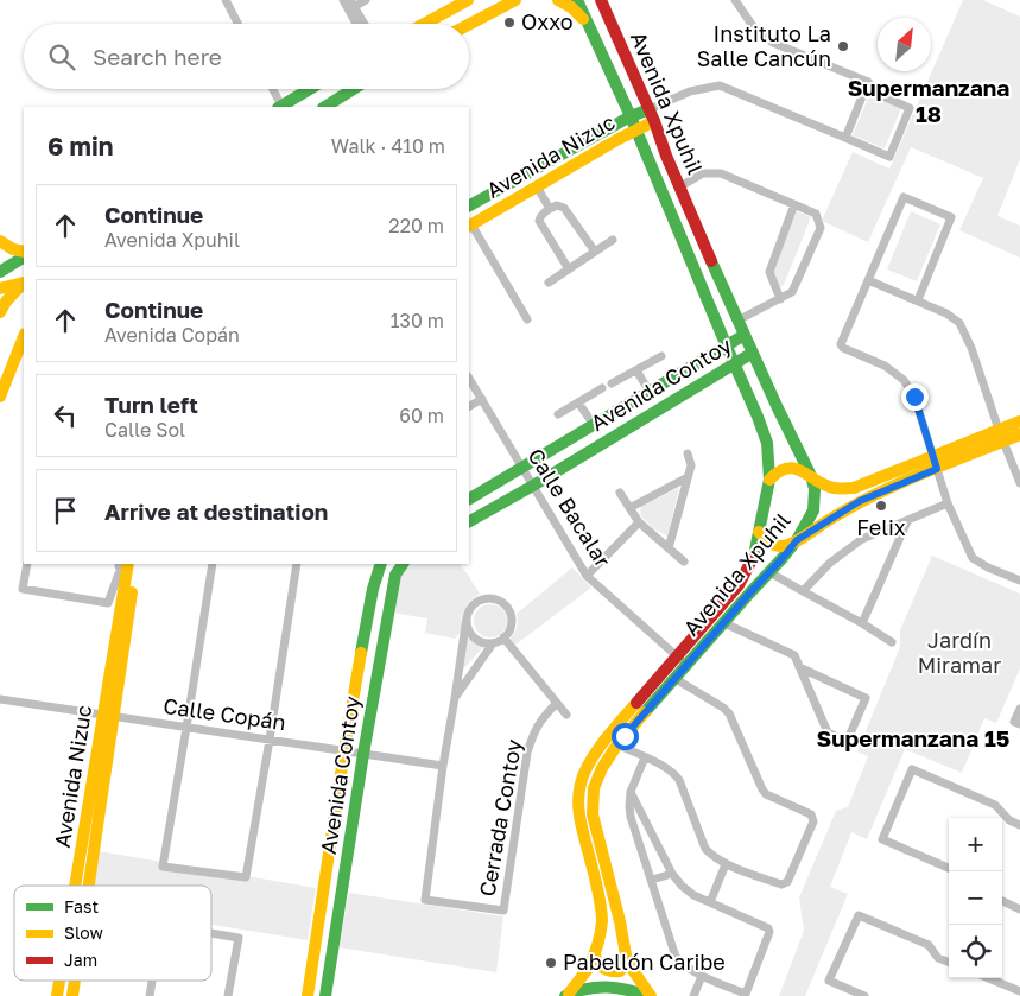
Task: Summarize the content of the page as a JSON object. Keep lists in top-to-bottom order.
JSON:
{
  "streets": {
    "street": [
      "Avenida Xpuhil",
      "Avenida Nizuc",
      "Avenida Contoy",
      "Calle Bacalar",
      "Calle Copán",
      "Cerrada Contoy"
    ]
  },
  "crossings": [
    ["Avenida Xpuhil", "Avenida Nizuc"],
    ["Avenida Xpuhil", "Avenida Contoy"],
    ["Avenida Xpuhil", "Calle Bacalar"],
    ["Avenida Nizuc", "Calle Copán"],
    ["Avenida Contoy", "Calle Bacalar"],
    ["Avenida Contoy", "Calle Copán"],
    ["Calle Copán", "Cerrada Contoy"]
  ],
  "districts": ["Supermanzana 18", "Supermanzana 15"],
  "parks": ["Jardín Miramar"],
  "places": [
    "Oxxo",
    "Instituto La Salle Cancún",
    "Felix",
    "Pabellón Caribe"
  ],
  "legend": ["Fast", "Slow", "Jam"],
  "north": "top right",
  "page": {
    "search": "Search here",
    "heading": ["6 min", "Walk · 410 m"],
    "list": [
      ["Continue", "Avenida Xpuhil", "220 m"],
      ["Continue", "Avenida Copán", "130 m"],
      ["Turn left", "Calle Sol", "60 m"],
      "Arrive at destination"
    ],
    "map_buttons": ["+", "−"]
  }
}
